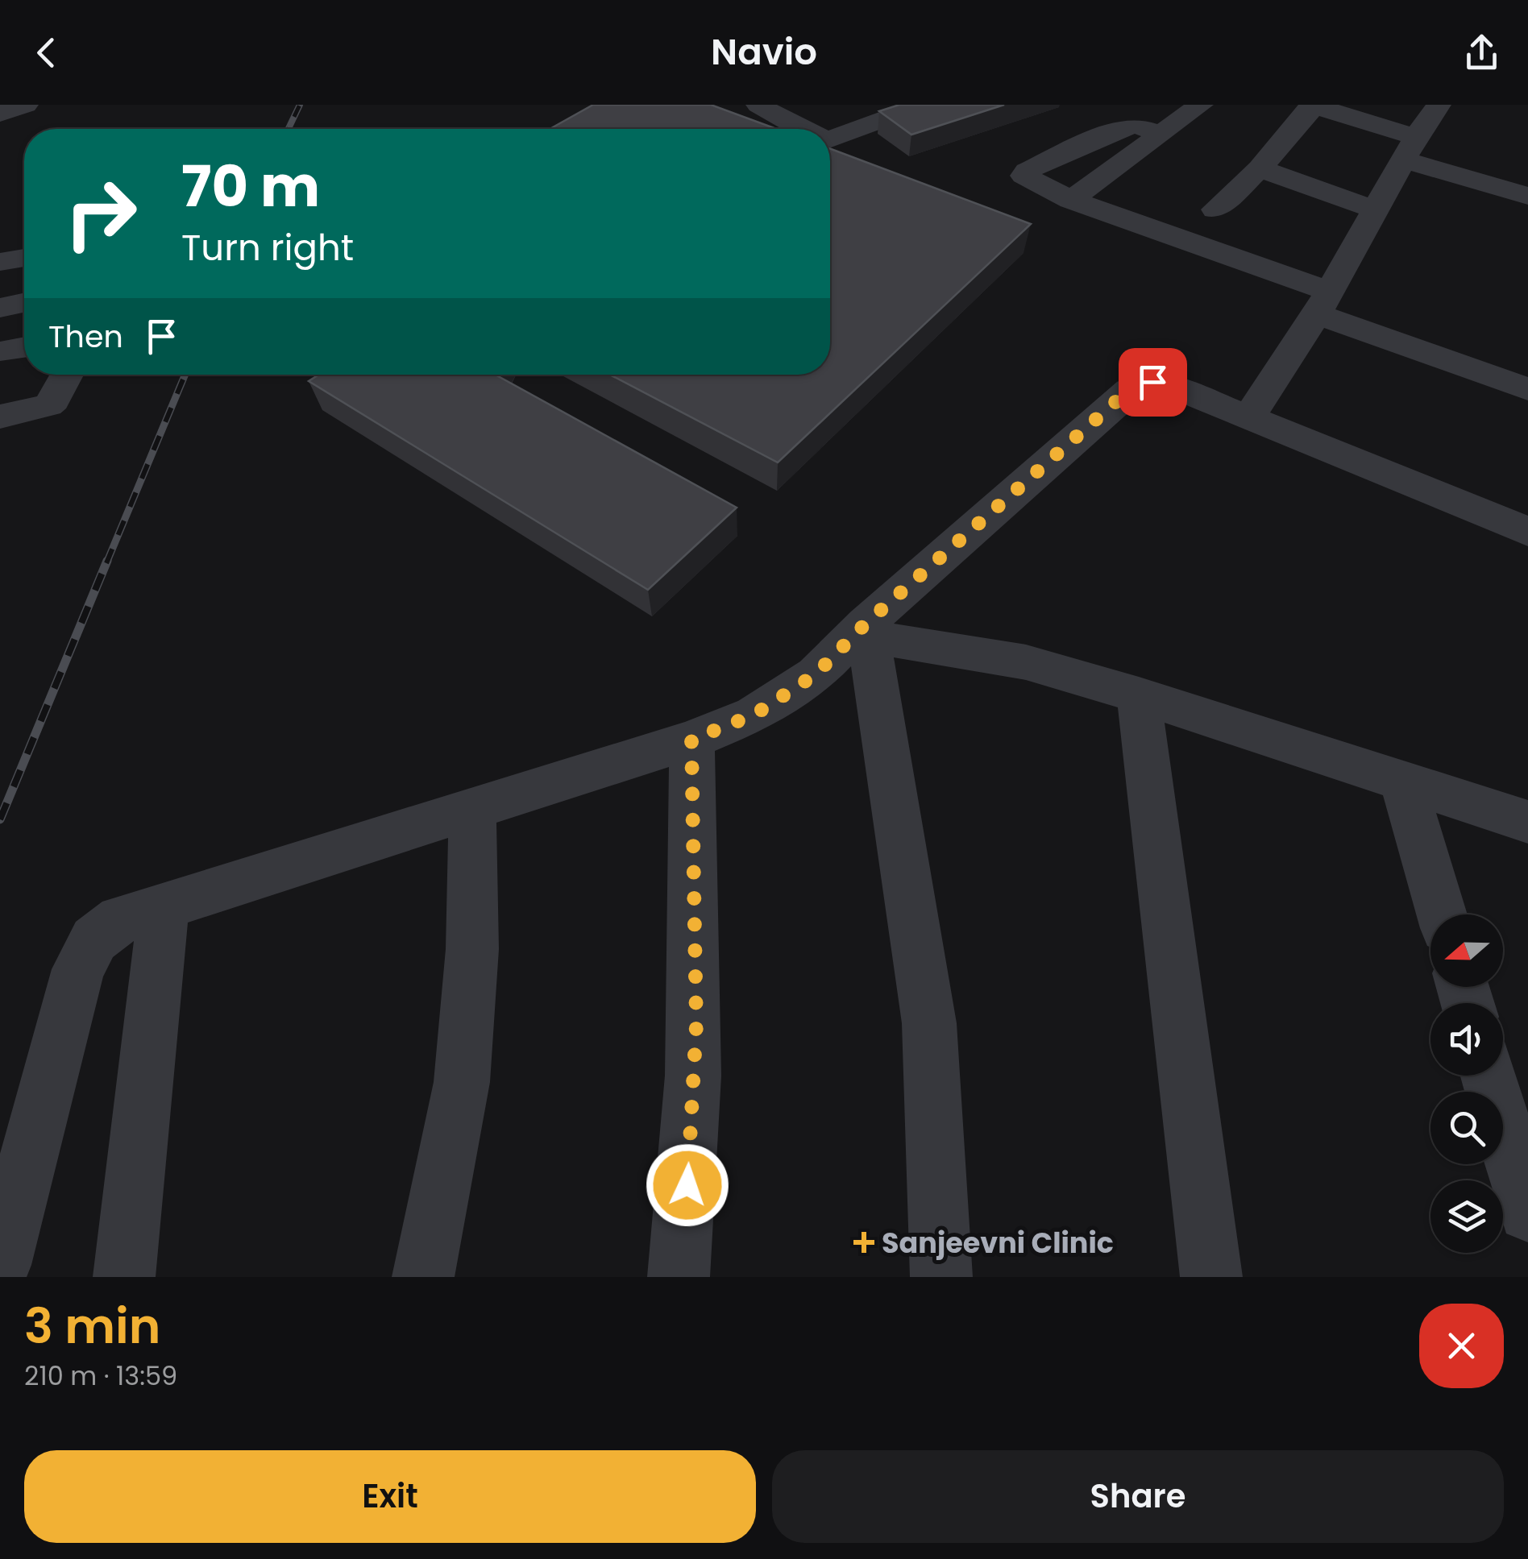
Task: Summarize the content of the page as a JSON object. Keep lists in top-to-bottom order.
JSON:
{
  "places": {
    "health": ["Sanjeevni Clinic"]
  },
  "north": "left",
  "page": {
    "header": "Navio",
    "turn": ["70 m", "Turn right"],
    "then": "Then",
    "heading": ["3 min", "210 m · 13:59"],
    "buttons": ["Exit", "Share"]
  }
}
